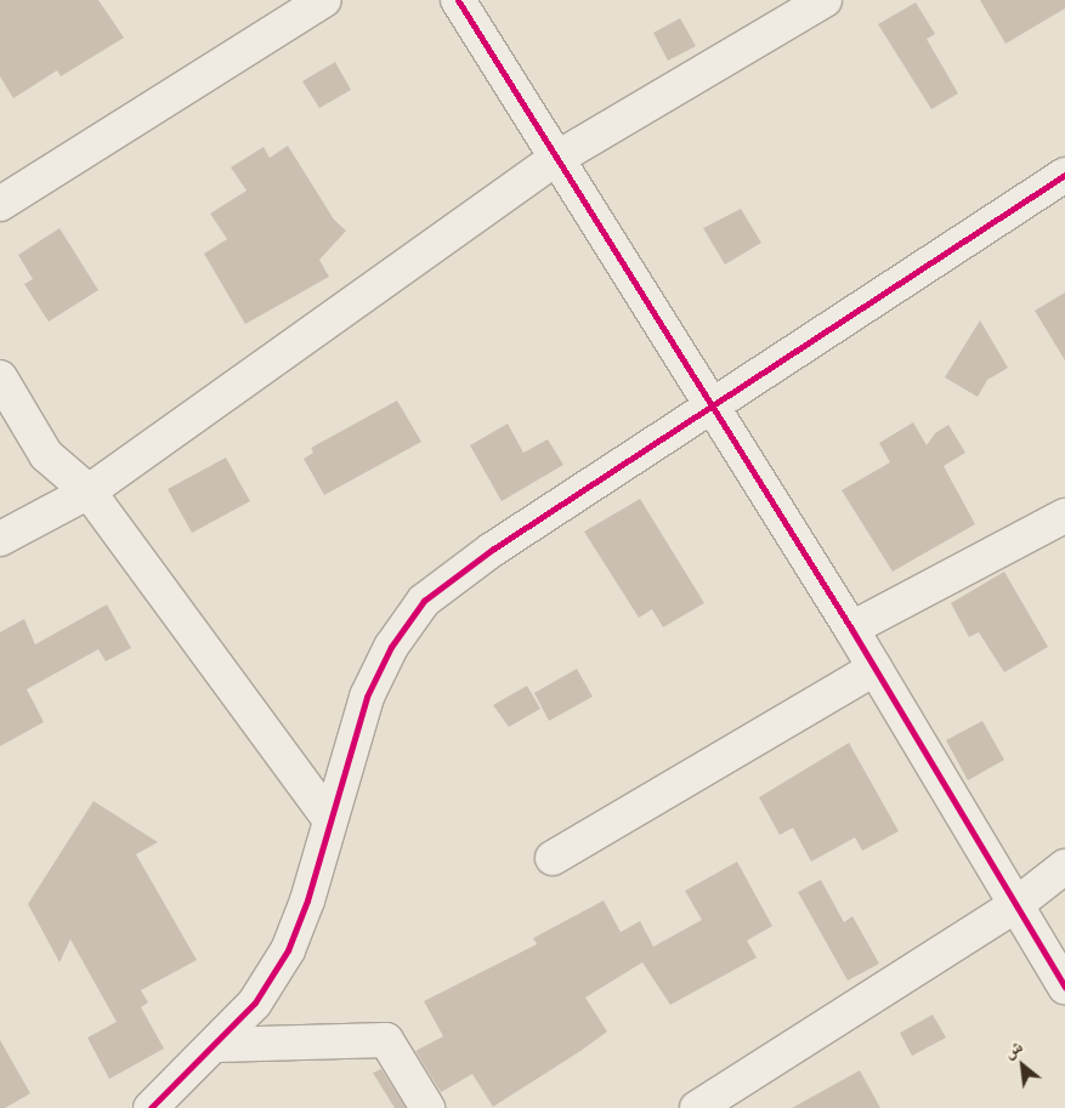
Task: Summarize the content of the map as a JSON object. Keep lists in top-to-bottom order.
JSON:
{
  "north": "top left"
}
